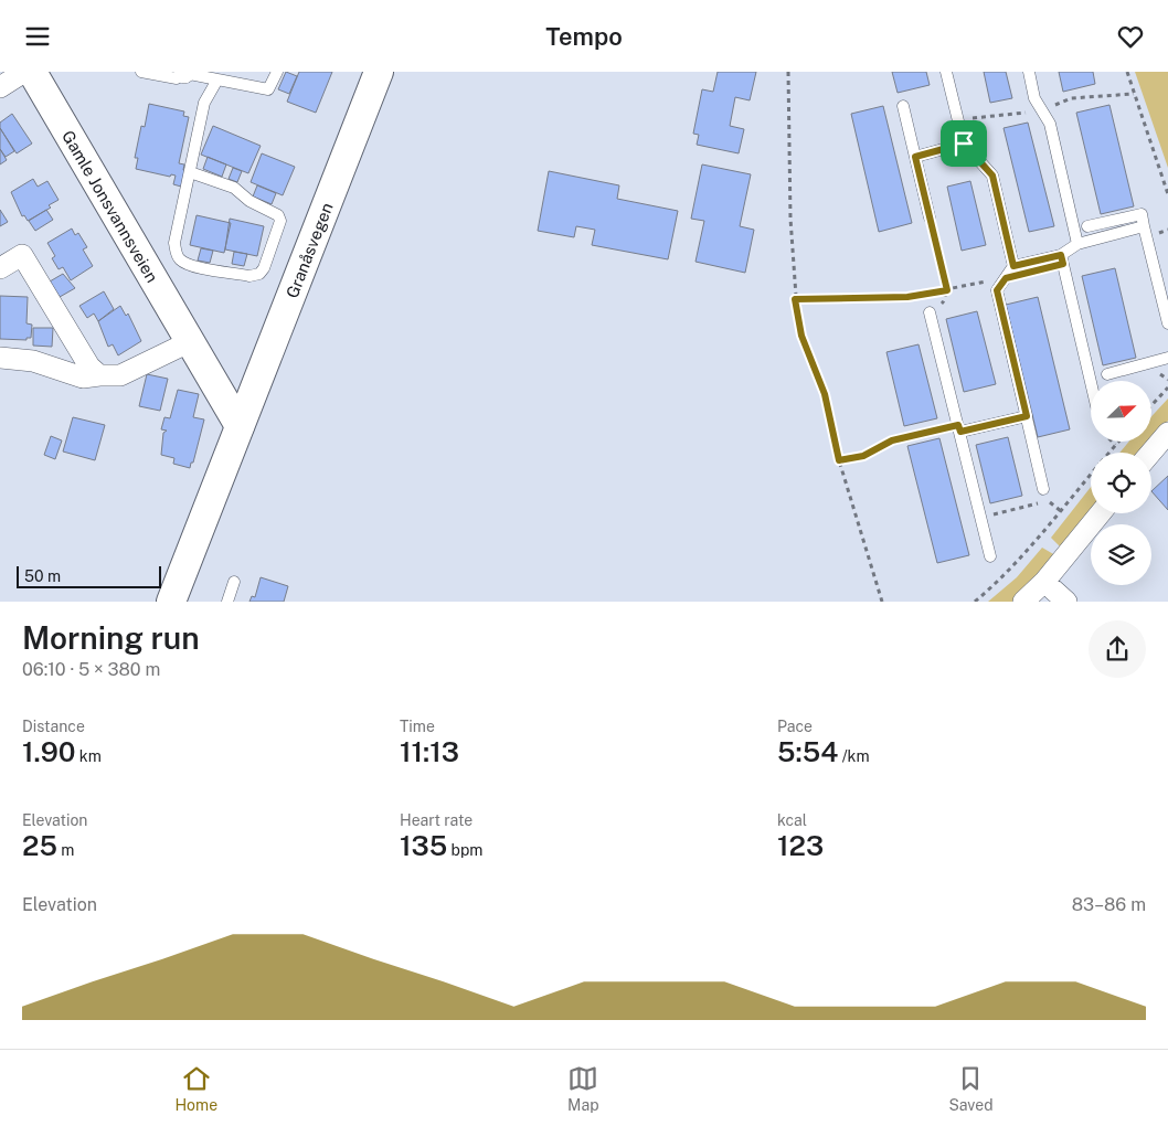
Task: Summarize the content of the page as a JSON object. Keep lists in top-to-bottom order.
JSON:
{
  "streets": {
    "street": ["Gamle Jonsvannsveien", "Granåsvegen"]
  },
  "crossings": [
    ["Gamle Jonsvannsveien", "Granåsvegen"]
  ],
  "scale_bar": "50 m",
  "north": "top right",
  "page": {
    "header": "Tempo",
    "scale": "50 m",
    "heading": ["Morning run", "06:10 · 5 × 380 m"],
    "stats": [
      ["Distance", "1.90 km"],
      ["Time", "11:13"],
      ["Pace", "5:54 /km"],
      ["Elevation", "25 m"],
      ["Heart rate", "135 bpm"],
      ["kcal", "123"]
    ],
    "chart": ["Elevation", "83–86 m"],
    "tabs": ["Home", "Map", "Saved"]
  }
}
